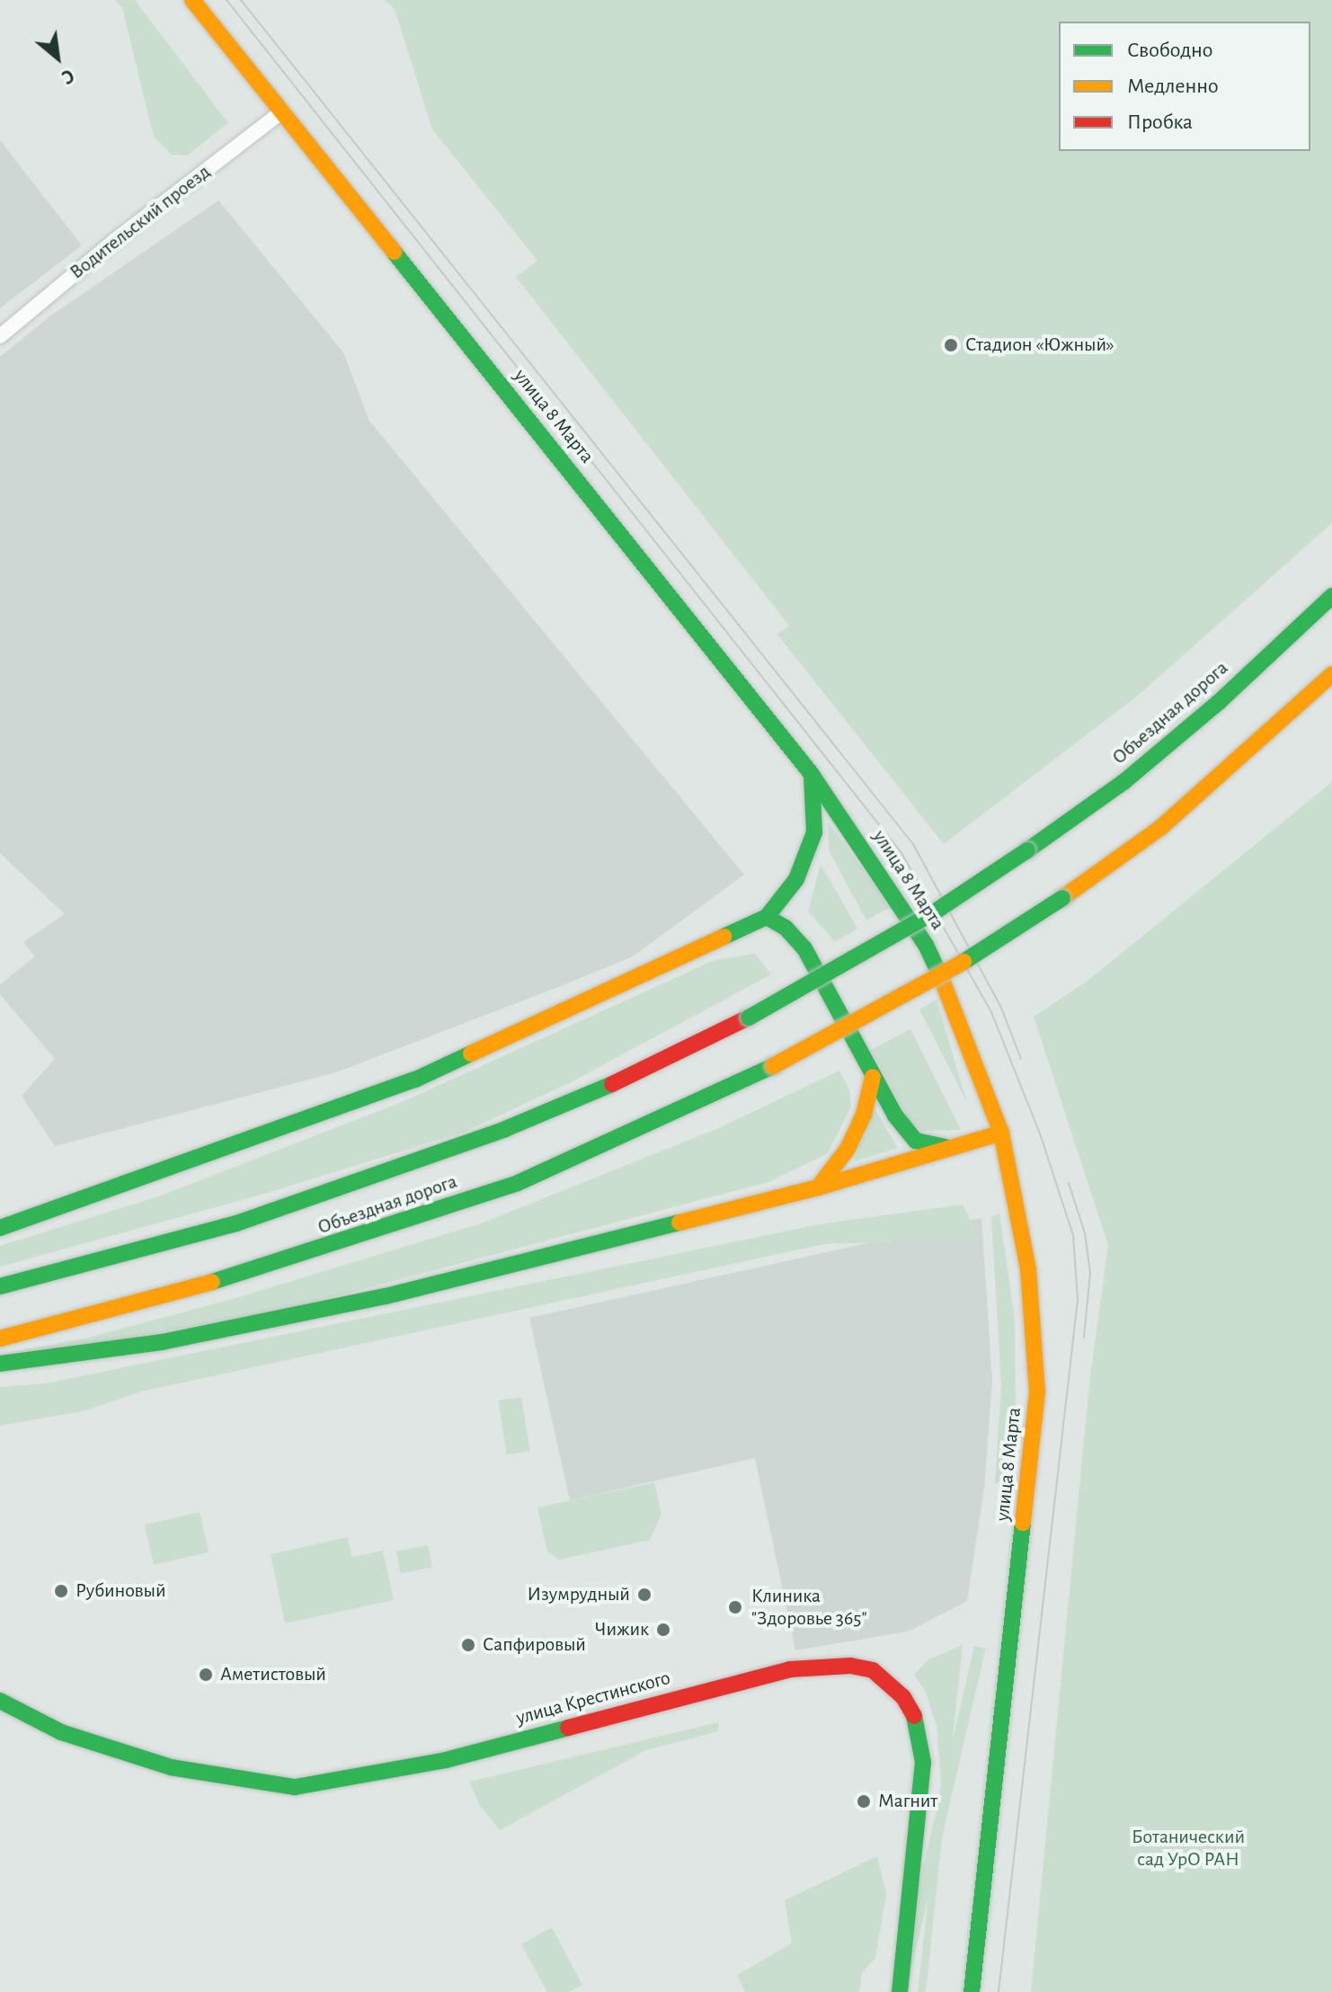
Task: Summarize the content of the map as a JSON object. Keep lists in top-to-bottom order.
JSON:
{
  "streets": {
    "main road": ["улица 8 Марта", "Объездная дорога", "улица Крестинского"],
    "street": ["Водительский проезд"]
  },
  "crossings": [
    ["Водительский проезд", "улица 8 Марта"]
  ],
  "parks": ["Ботанический сад УрО РАН"],
  "places": [
    "Стадион «Южный»",
    "Рубиновый",
    "Изумрудный",
    "Клиника \"Здоровье 365\"",
    "Чижик",
    "Сапфировый",
    "Аметистовый",
    "Магнит"
  ],
  "legend": ["Свободно", "Медленно", "Пробка"],
  "north": "bottom right"
}
